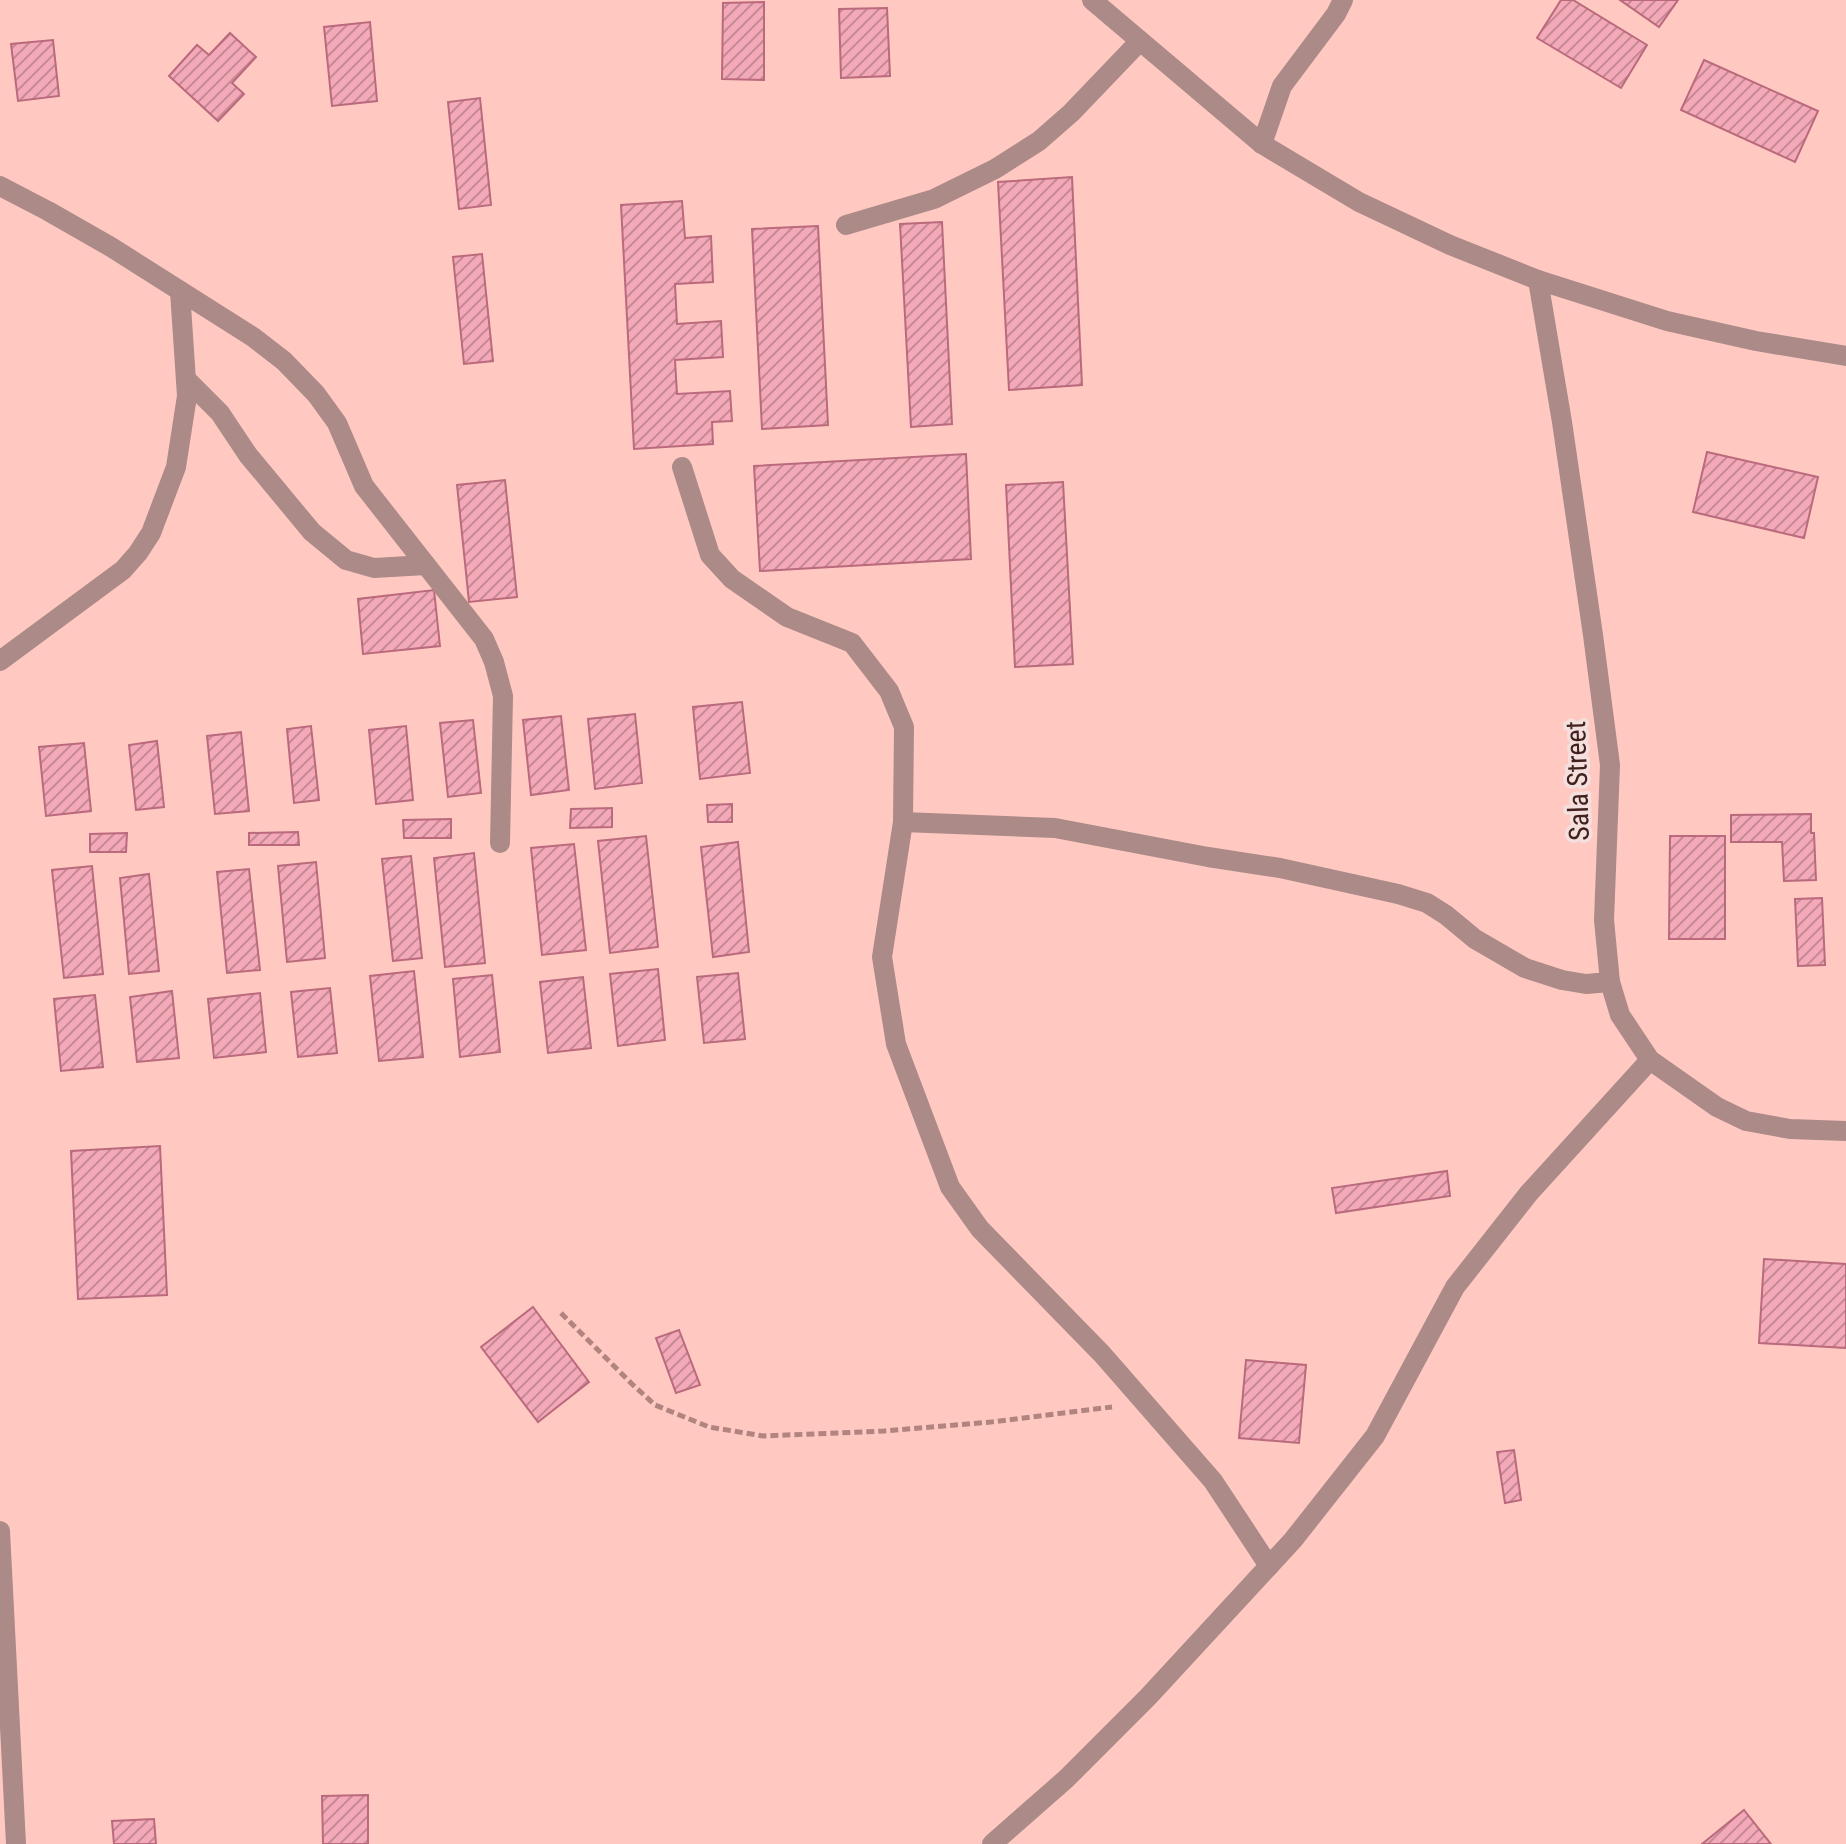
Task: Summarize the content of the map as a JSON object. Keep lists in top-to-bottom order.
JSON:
{
  "streets": {
    "street": ["Sala Street"]
  }
}
